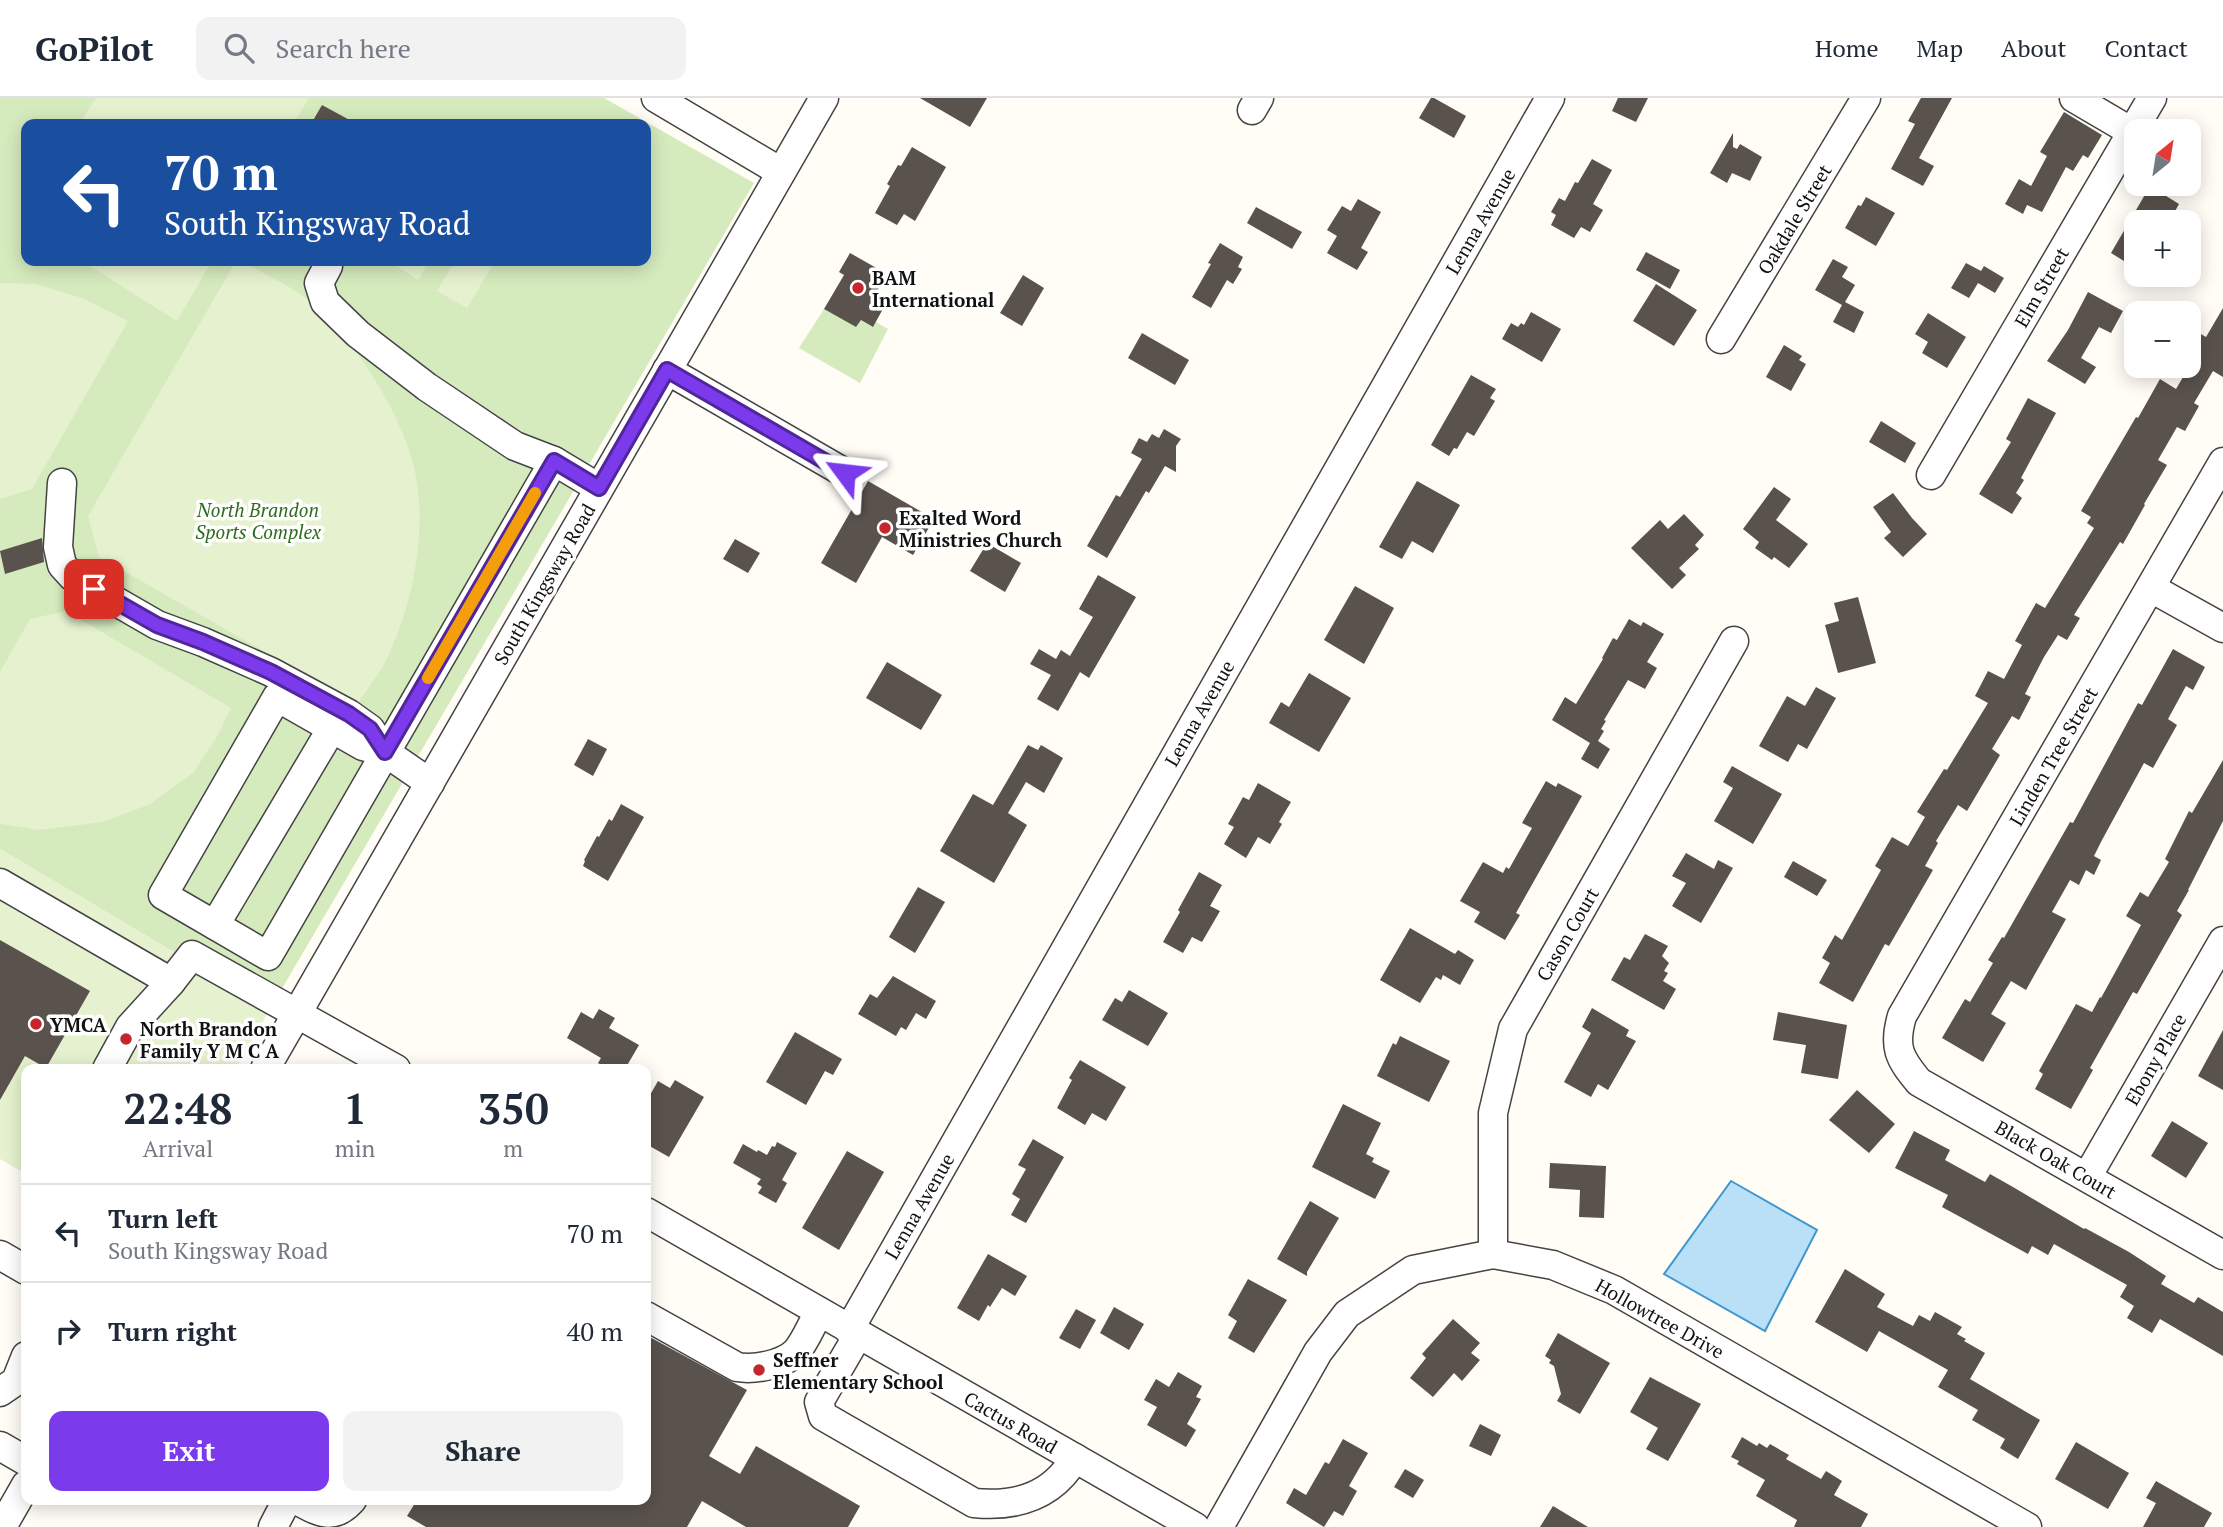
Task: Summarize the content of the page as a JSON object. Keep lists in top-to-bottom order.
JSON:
{
  "streets": {
    "street": [
      "Oakdale Street",
      "Lenna Avenue",
      "Elm Street",
      "South Kingsway Road",
      "Linden Tree Street",
      "Cason Court",
      "Ebony Place",
      "Black Oak Court",
      "Hollowtree Drive",
      "Cactus Road"
    ]
  },
  "crossings": [
    ["Lenna Avenue", "Cactus Road"],
    ["Linden Tree Street", "Black Oak Court"],
    ["Cason Court", "Hollowtree Drive"],
    ["Ebony Place", "Black Oak Court"]
  ],
  "parks": ["North Brandon Sports Complex"],
  "places": [
    "BAM International",
    "Exalted Word Ministries Church",
    "YMCA",
    "North Brandon Family Y M C A",
    "Seffner Elementary School"
  ],
  "north": "top right",
  "page": {
    "header": "GoPilot",
    "search": "Search here",
    "nav": [
      "Home",
      "Map",
      "About",
      "Contact"
    ],
    "map_buttons": ["+", "−"],
    "turn": ["70 m", "South Kingsway Road"],
    "eta": [
      "22:48",
      "Arrival",
      "1",
      "min",
      "350",
      "m"
    ],
    "list": [
      {
        "name": "Turn left",
        "note": "South Kingsway Road",
        "value": "70 m"
      },
      {
        "name": "Turn right",
        "value": "40 m"
      }
    ],
    "buttons": ["Exit", "Share"]
  }
}
